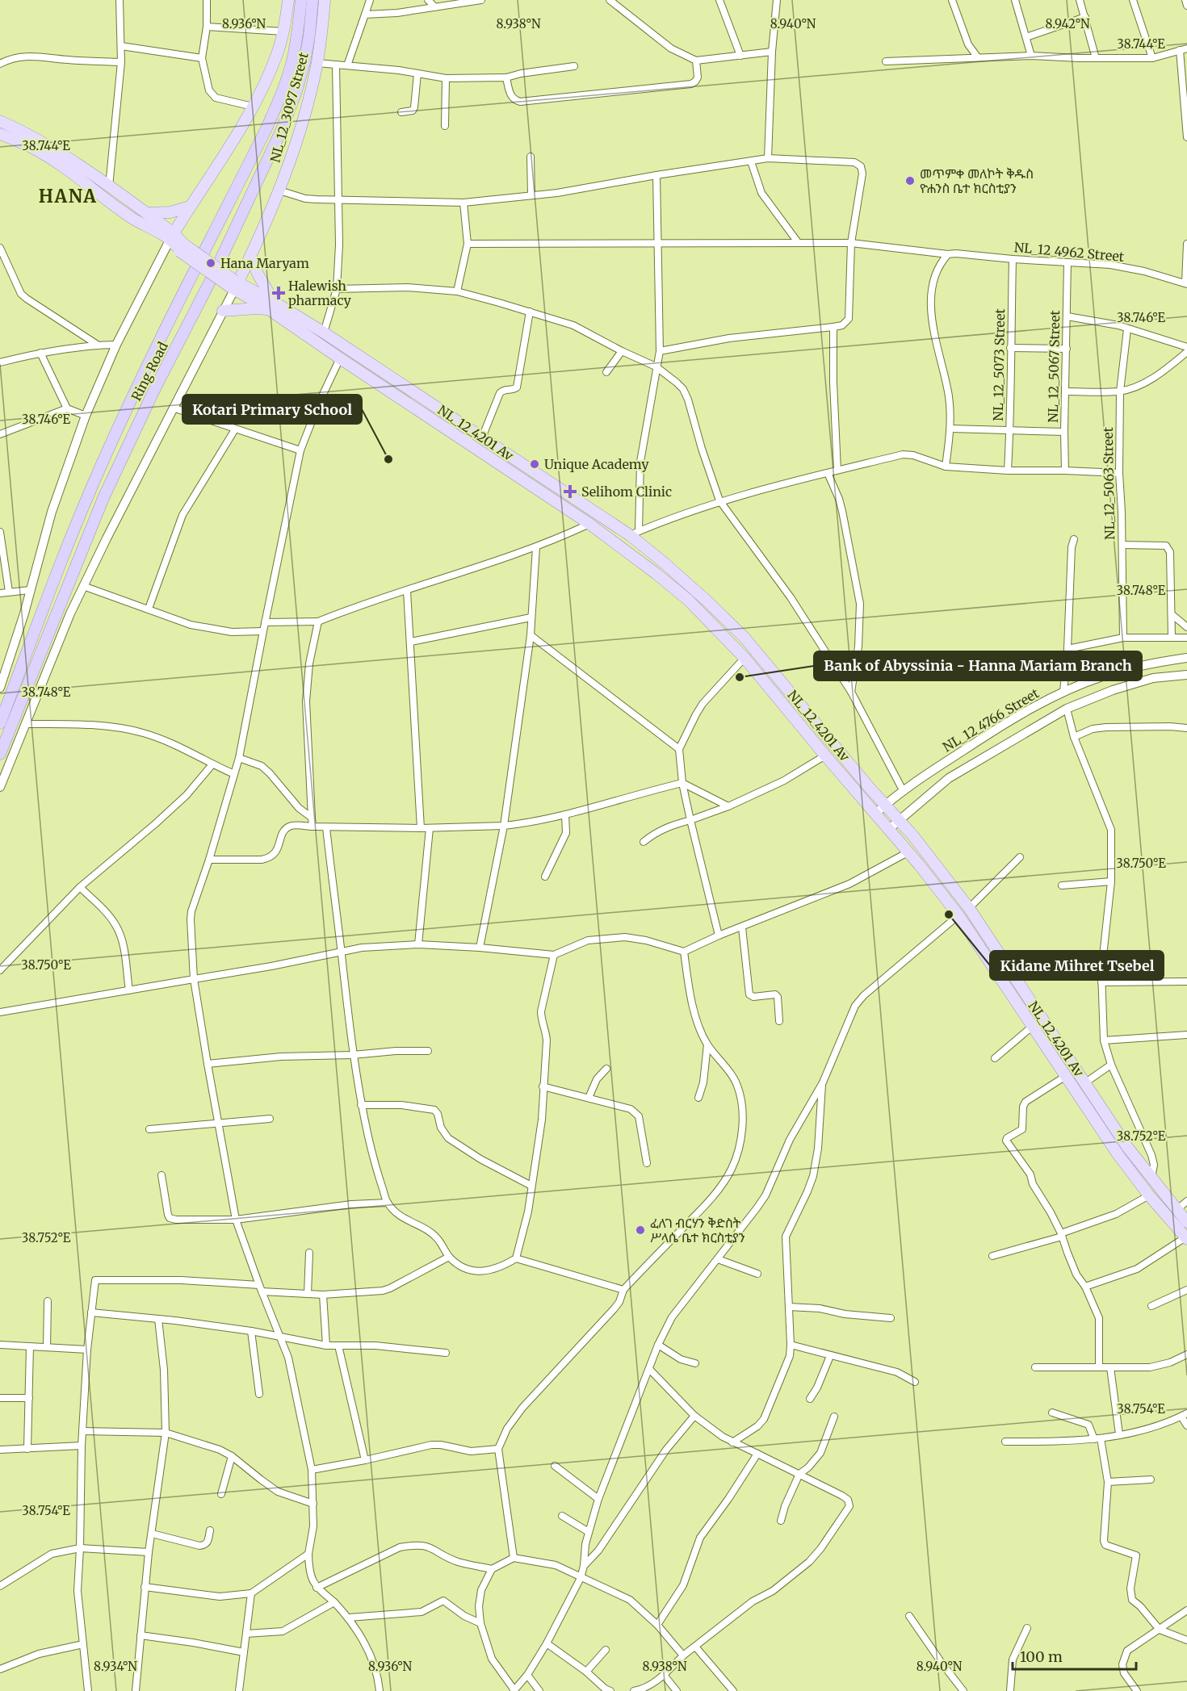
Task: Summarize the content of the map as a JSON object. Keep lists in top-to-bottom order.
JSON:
{
  "streets": {
    "highway": ["Ring Road"],
    "main road": ["NL_12_3097 Street", "NL_12_4201 Av"],
    "street": [
      "NL_12_4962 Street",
      "NL_12_5073 Street",
      "NL_12_5067 Street",
      "NL_12_5063 Street",
      "NL_12_4766 Street"
    ]
  },
  "crossings": [
    ["NL_12_4962 Street", "NL_12_5073 Street"],
    ["NL_12_4962 Street", "NL_12_5067 Street"],
    ["NL_12_4201 Av", "NL_12_4766 Street"]
  ],
  "districts": ["HANA"],
  "places": {
    "other": [
      "መጥምቀ መለኮት ቅዱስ ዮሐንስ ቤተ ክርስቲያን",
      "Hana Maryam",
      "Kotari Primary School",
      "Unique Academy",
      "Bank of Abyssinia - Hanna Mariam Branch",
      "Kidane Mihret Tsebel",
      "ፈለገ ብርሃን ቅድስት ሥላሴ ቤተ ክርስቲያን"
    ],
    "health": ["Halewish pharmacy", "Selihom Clinic"]
  },
  "scale_bar": "100 m",
  "coordinates": [
    "8.936°N",
    "8.938°N",
    "8.940°N",
    "8.942°N",
    "38.744°E",
    "38.746°E",
    "38.748°E",
    "38.750°E",
    "38.752°E",
    "38.754°E",
    "8.934°N"
  ]
}
